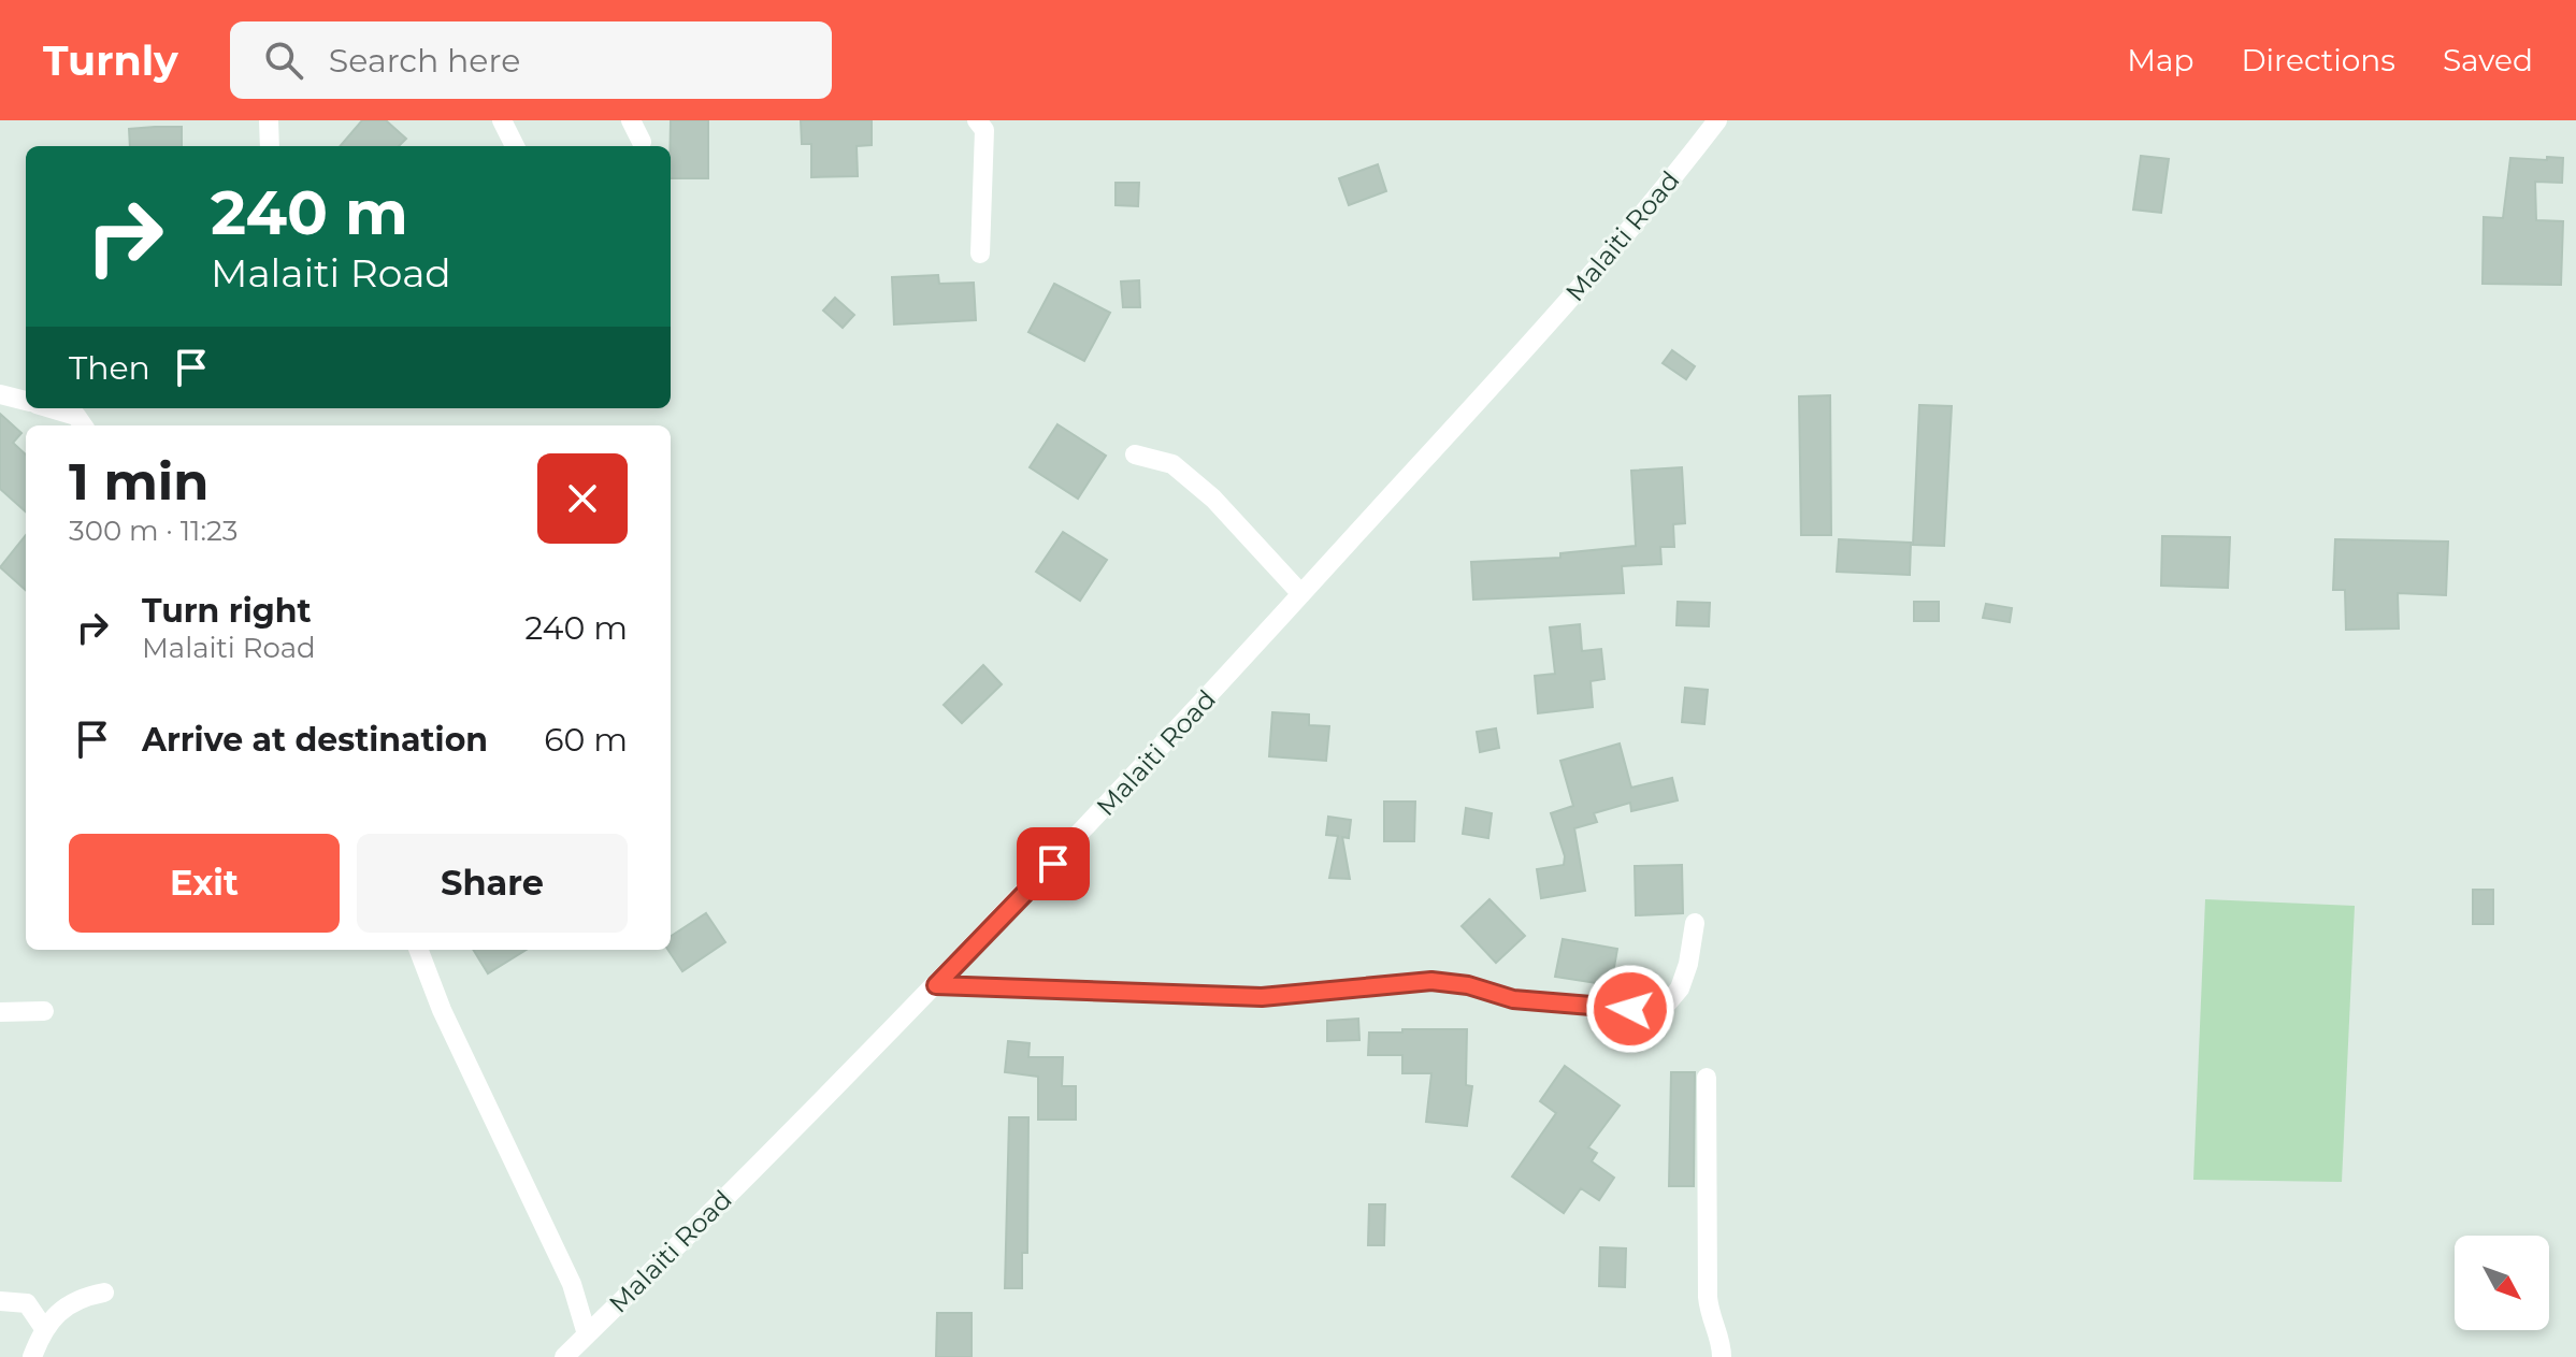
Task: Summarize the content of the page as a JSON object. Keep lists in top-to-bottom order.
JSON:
{
  "streets": {
    "street": ["Malaiti Road"]
  },
  "north": "bottom right",
  "page": {
    "header": "Turnly",
    "search": "Search here",
    "nav": ["Map", "Directions", "Saved"],
    "turn": ["240 m", "Malaiti Road"],
    "then": "Then",
    "heading": ["1 min", "300 m · 11:23"],
    "list": [
      {
        "name": "Turn right",
        "note": "Malaiti Road",
        "value": "240 m"
      },
      {
        "name": "Arrive at destination",
        "value": "60 m"
      }
    ],
    "buttons": ["Exit", "Share"]
  }
}
